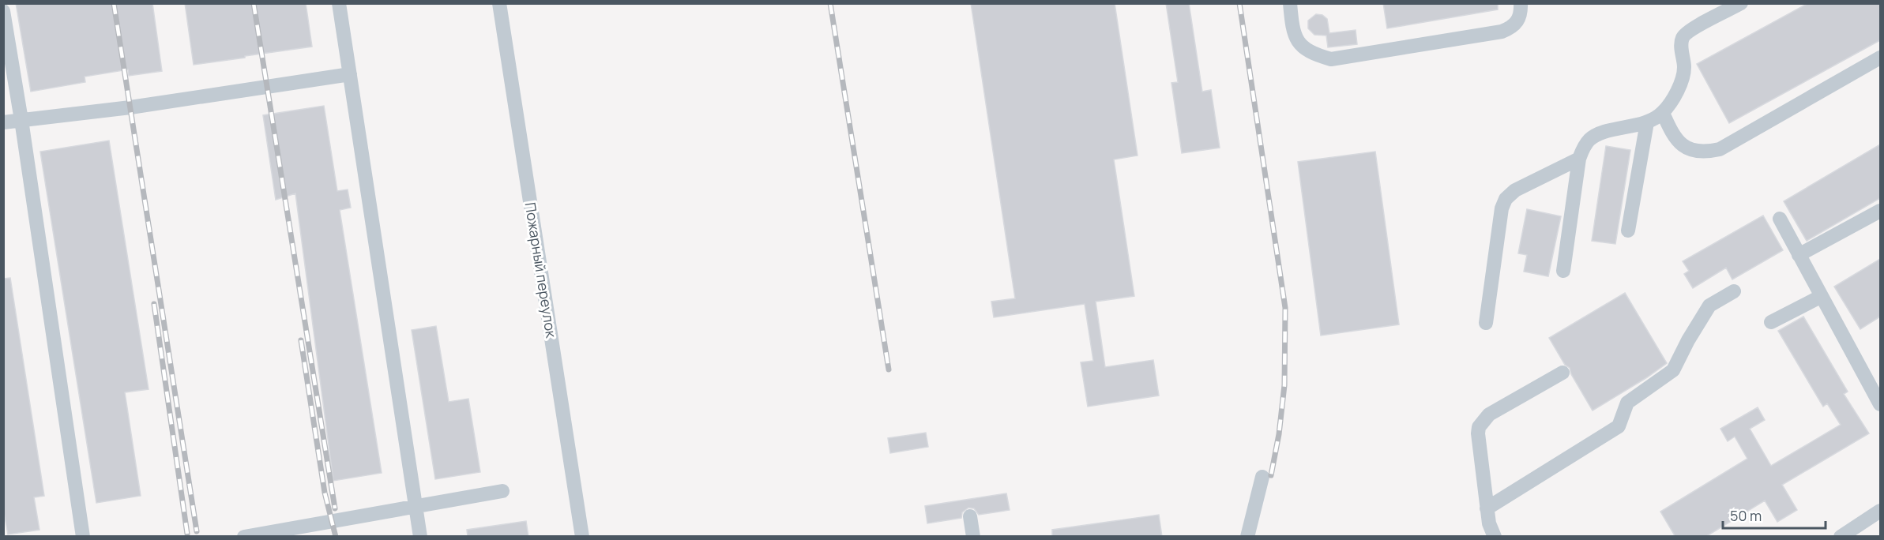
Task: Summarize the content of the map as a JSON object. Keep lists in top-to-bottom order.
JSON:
{
  "streets": {
    "street": ["Пожарный переулок"]
  },
  "scale_bar": "50 m"
}
